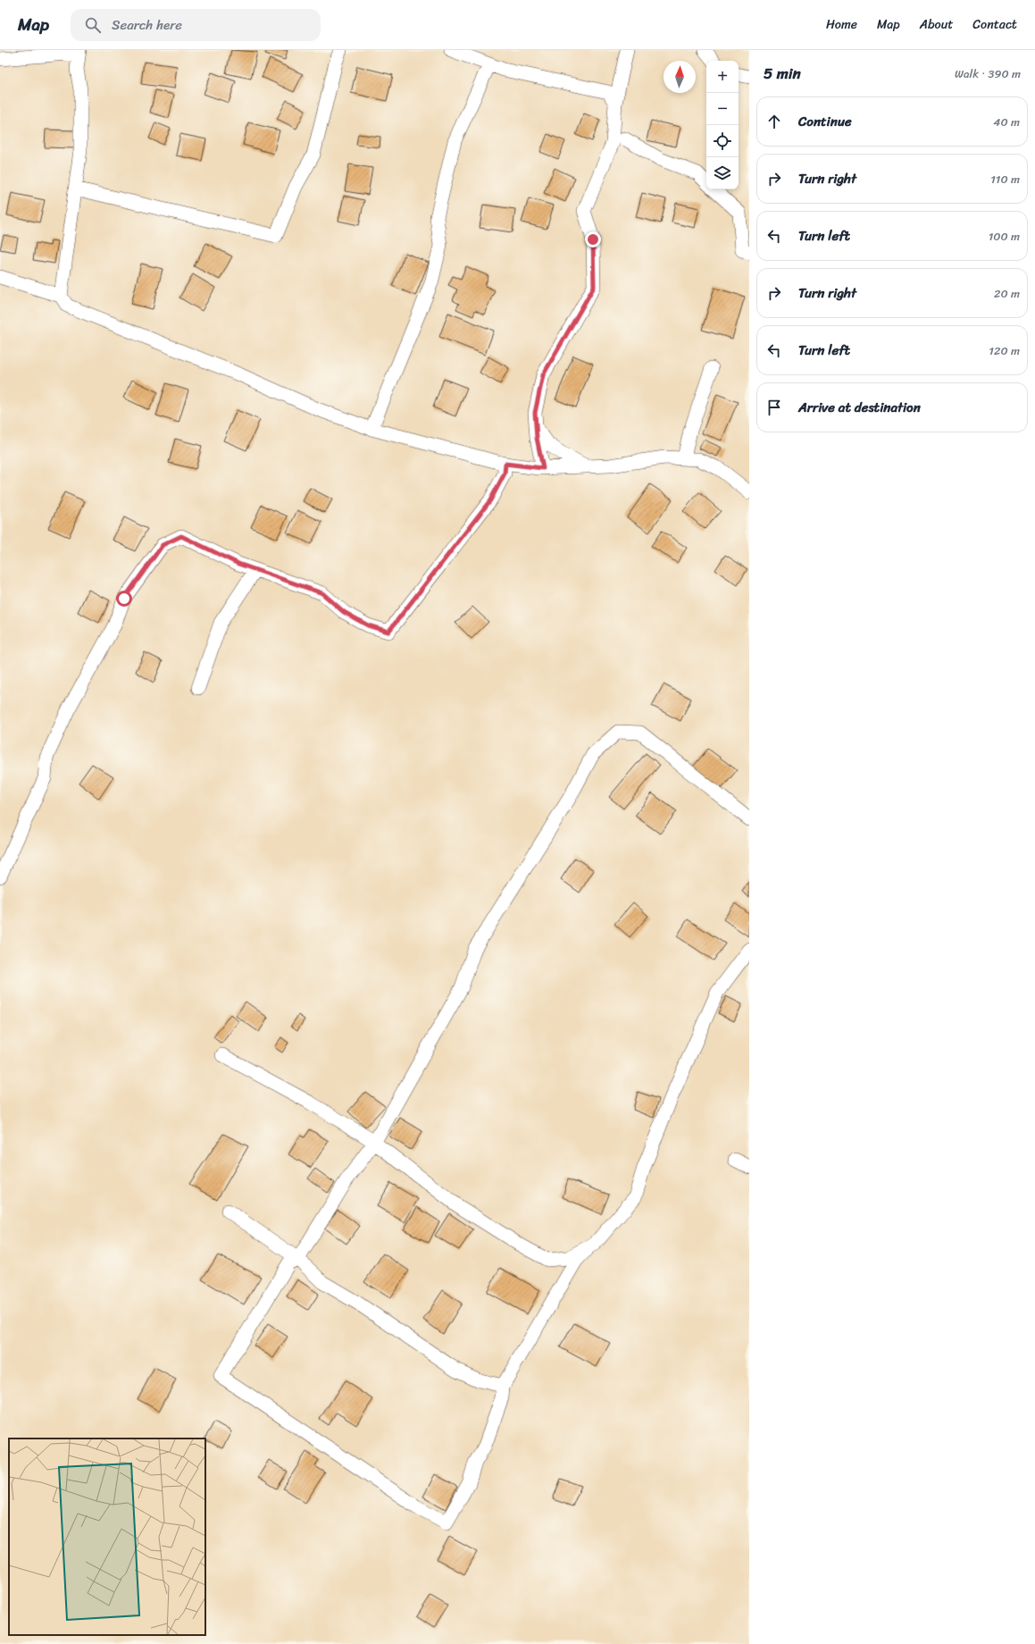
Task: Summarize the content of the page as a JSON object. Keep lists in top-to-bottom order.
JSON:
{
  "north": "top",
  "page": {
    "header": "Map",
    "search": "Search here",
    "nav": [
      "Home",
      "Map",
      "About",
      "Contact"
    ],
    "heading": ["5 min", "Walk · 390 m"],
    "map_buttons": ["+", "−"],
    "list": [
      ["Continue", "40 m"],
      ["Turn right", "110 m"],
      ["Turn left", "100 m"],
      ["Turn right", "20 m"],
      ["Turn left", "120 m"],
      "Arrive at destination"
    ]
  }
}
